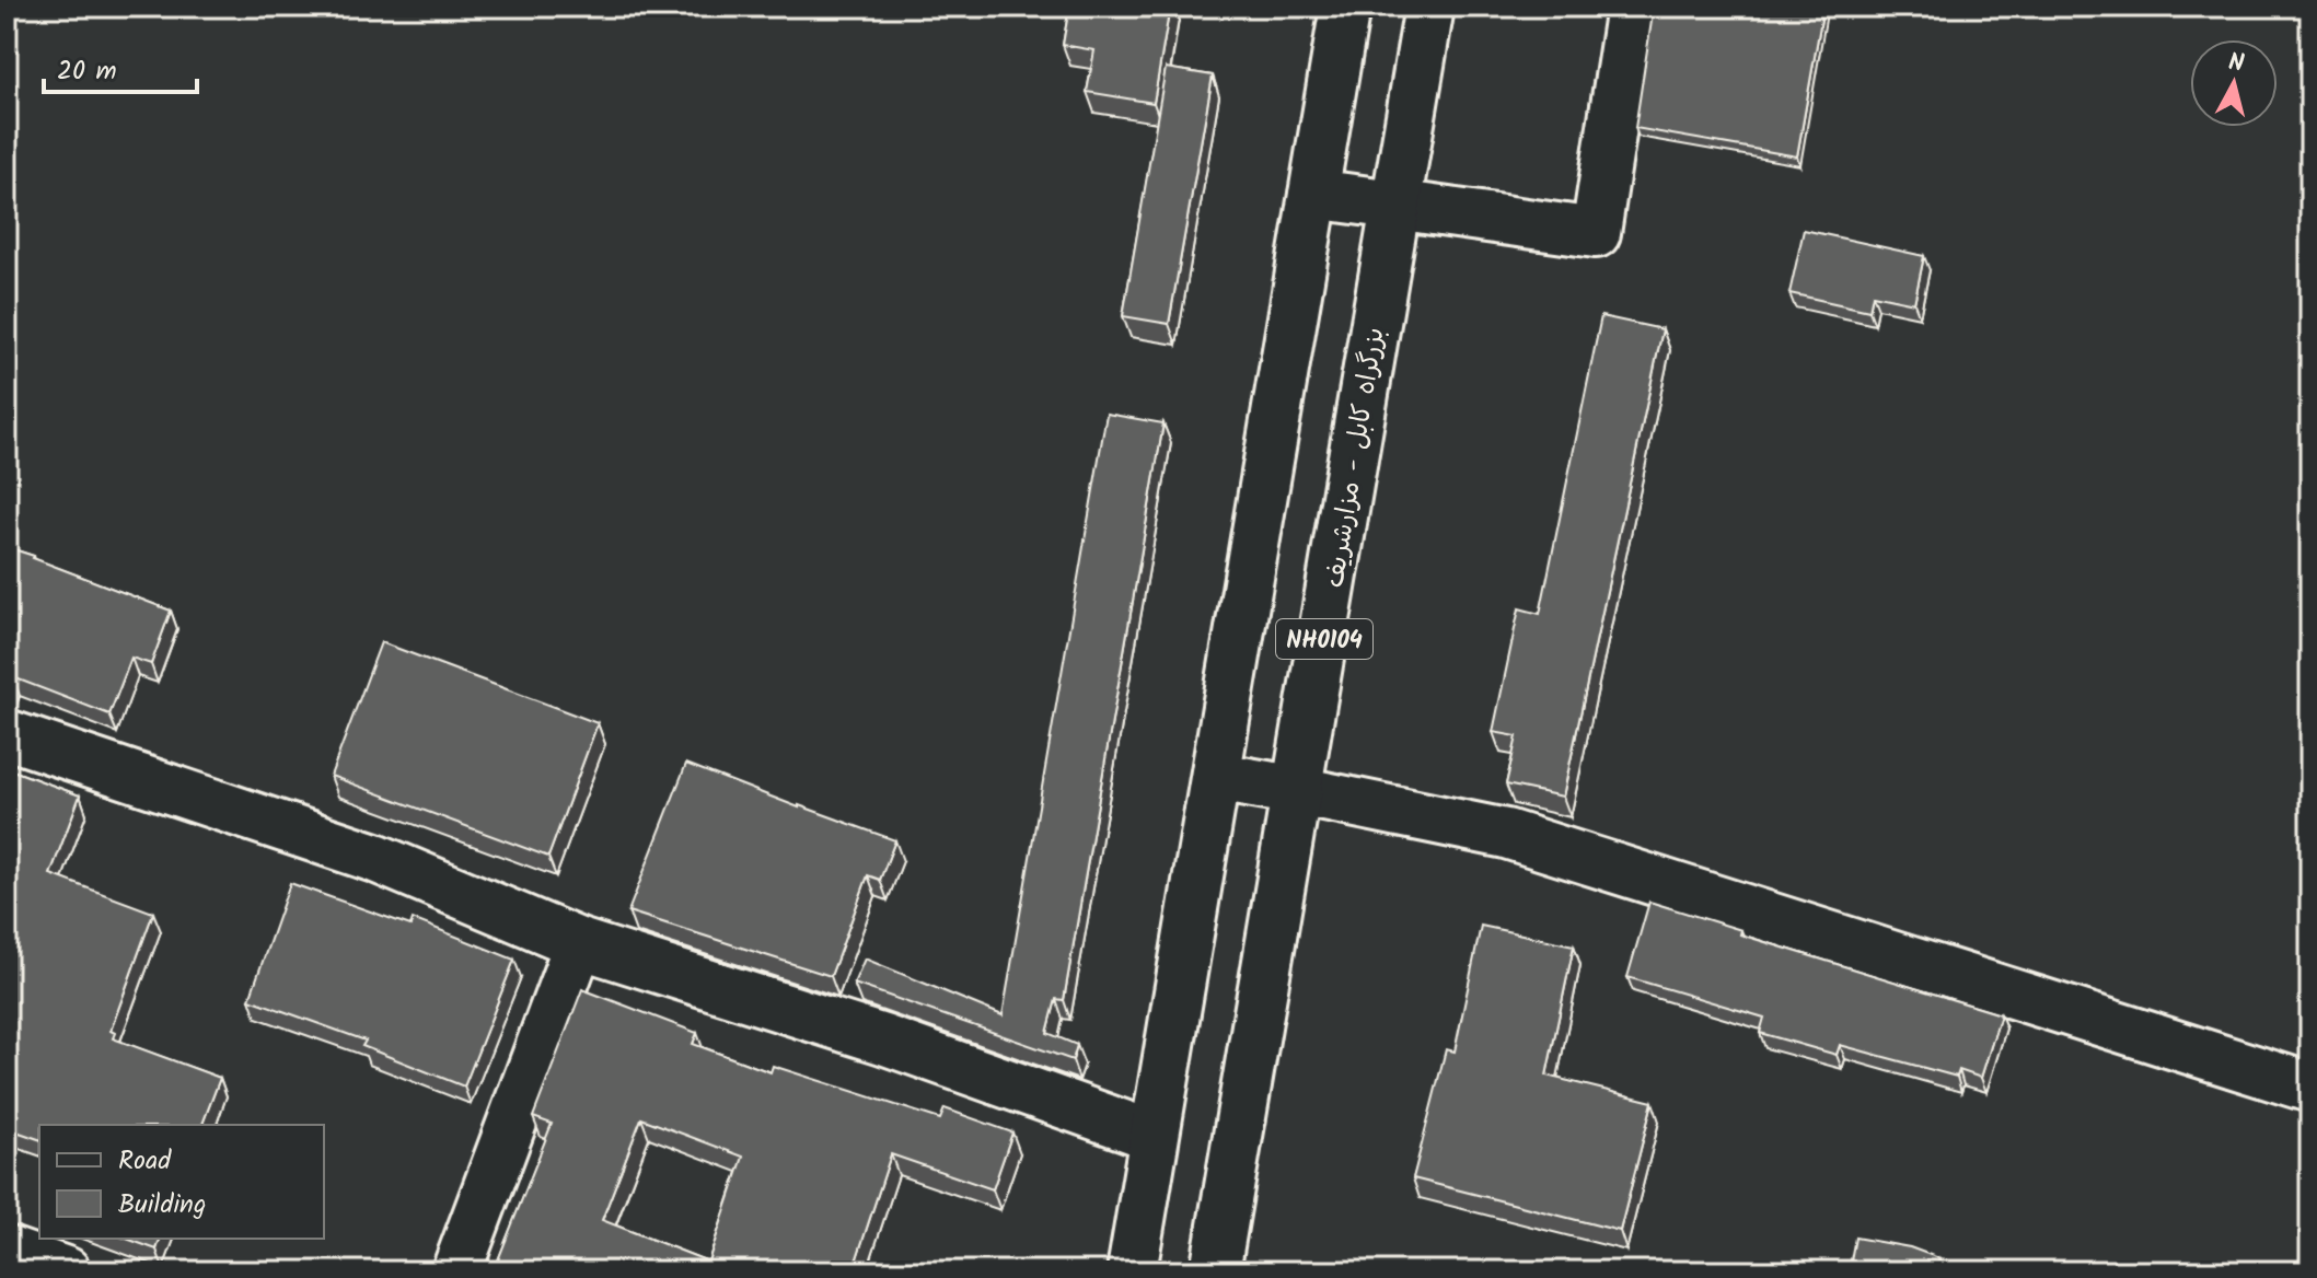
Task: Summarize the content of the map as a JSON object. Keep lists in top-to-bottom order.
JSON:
{
  "streets": {
    "main road": ["بزرگراه کابل - مزارشریف", "NH0104"]
  },
  "legend": ["Road", "Building"],
  "scale_bar": "20 m",
  "north": "top"
}
